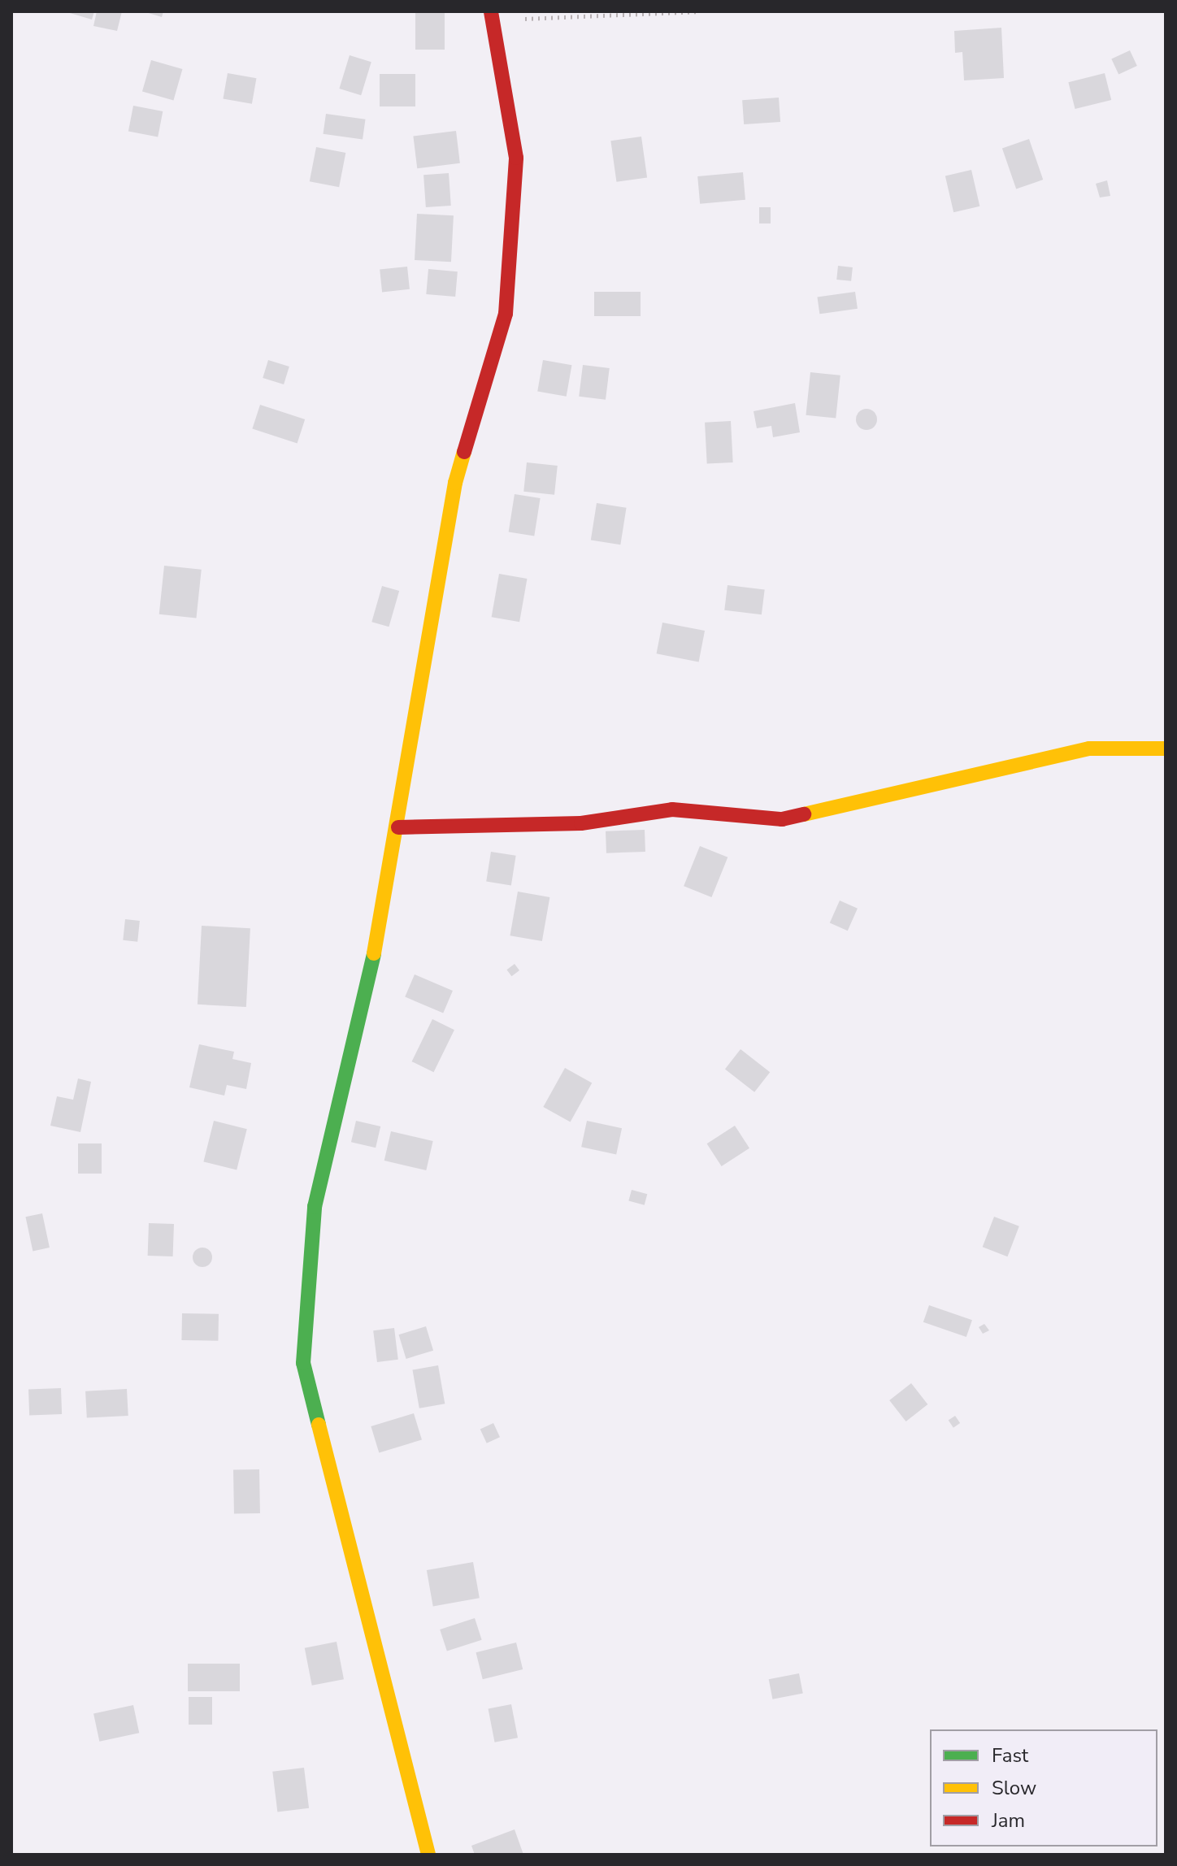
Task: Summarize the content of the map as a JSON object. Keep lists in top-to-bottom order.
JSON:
{
  "legend": ["Fast", "Slow", "Jam"]
}
